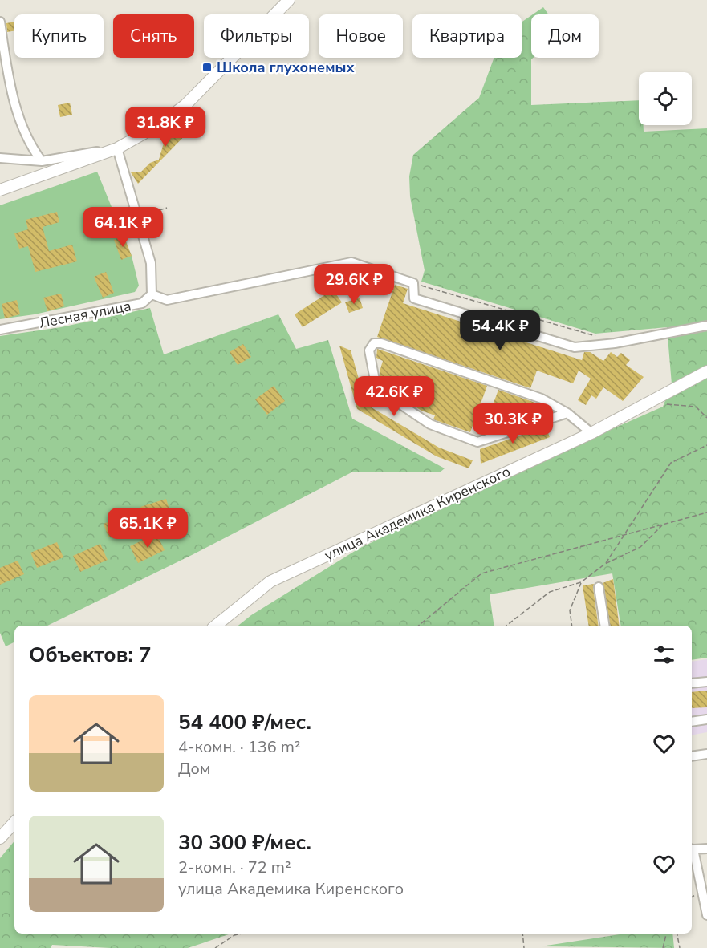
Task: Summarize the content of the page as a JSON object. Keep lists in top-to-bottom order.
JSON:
{
  "streets": {
    "main road": ["улица Академика Киренского"],
    "street": ["Лесная улица"]
  },
  "places": {
    "transit": ["Школа глухонемых"]
  },
  "page": {
    "chip": [
      "Купить",
      "Снять",
      "Фильтры",
      "Новое",
      "Квартира",
      "Дом"
    ],
    "price": [
      "31.8K ₽",
      "64.1K ₽",
      "29.6K ₽",
      "54.4K ₽",
      "42.6K ₽",
      "30.3K ₽",
      "65.1K ₽"
    ],
    "heading": "Объектов: 7",
    "list": [
      {
        "name": "54 400 ₽/мес.",
        "note": "4-комн. · 136 m² · Дом"
      },
      {
        "name": "30 300 ₽/мес.",
        "note": "2-комн. · 72 m² · улица Академика Киренского"
      }
    ]
  }
}
